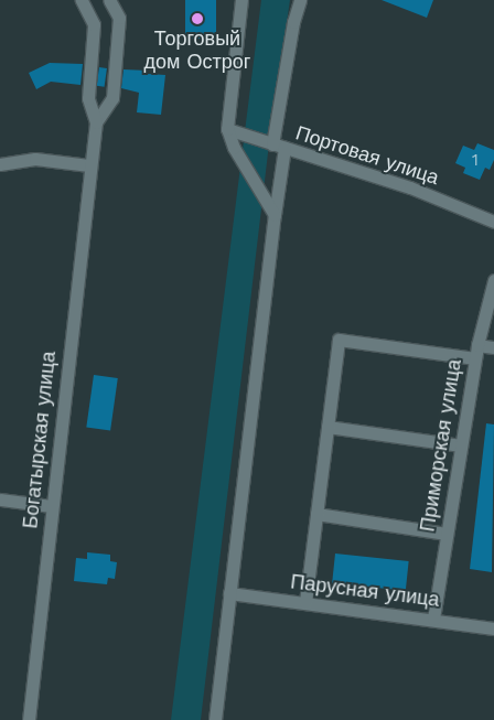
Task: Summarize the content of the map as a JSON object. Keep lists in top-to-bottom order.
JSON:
{
  "streets": {
    "street": [
      "Портовая улица",
      "Богатырская улица",
      "Приморская улица",
      "Парусная улица"
    ]
  },
  "crossings": [
    ["Приморская улица", "Парусная улица"]
  ],
  "places": ["Торговый дом Острог"],
  "house_numbers": ["1"]
}
